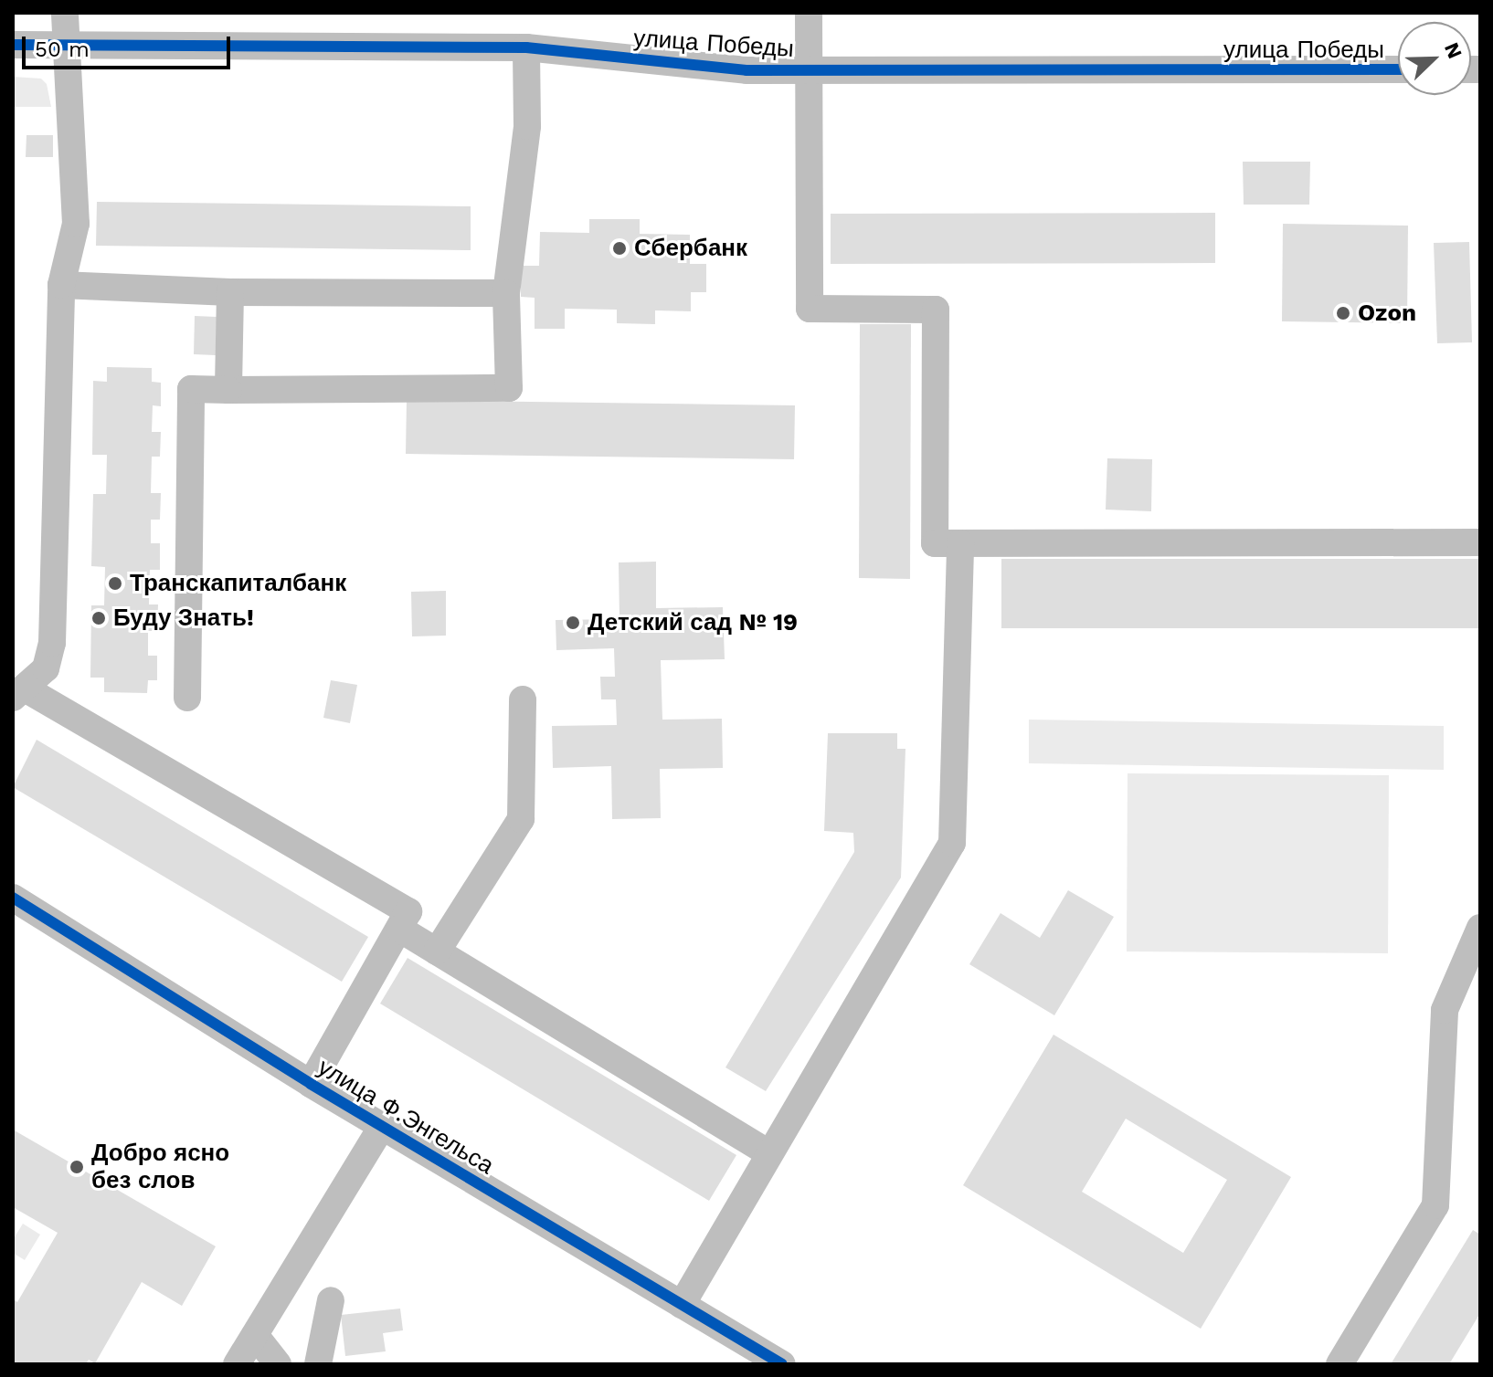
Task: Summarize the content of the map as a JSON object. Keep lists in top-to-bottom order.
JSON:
{
  "streets": {
    "street": ["улица Победы", "улица Ф.Энгельса"]
  },
  "places": [
    "Сбербанк",
    "Ozon",
    "Транскапиталбанк",
    "Буду Знать!",
    "Детский сад № 19",
    "Добро ясно без слов"
  ],
  "scale_bar": "50 m",
  "north": "top right"
}
